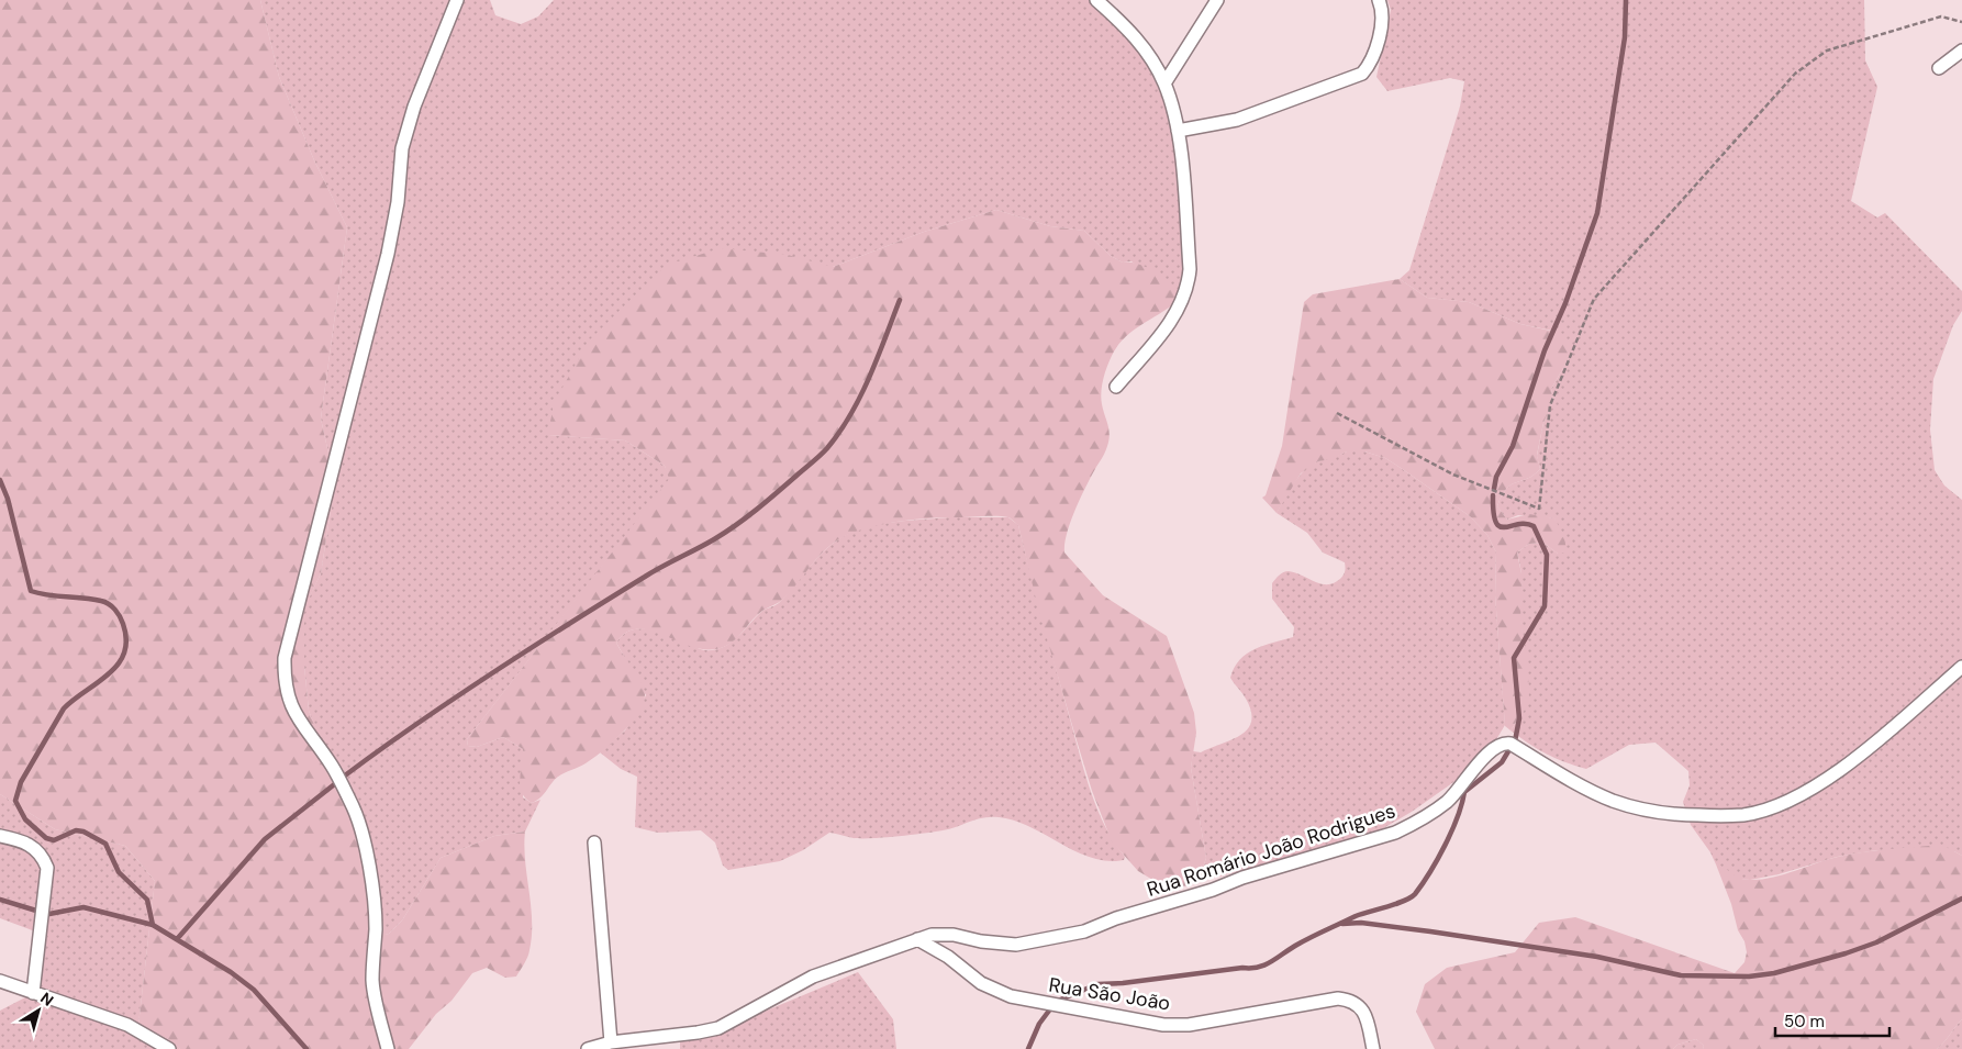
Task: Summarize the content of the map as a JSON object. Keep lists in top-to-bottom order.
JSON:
{
  "streets": {
    "street": ["Rua Romário João Rodrigues", "Rua São João"]
  },
  "crossings": [
    ["Rua Romário João Rodrigues", "Rua São João"]
  ],
  "scale_bar": "50 m",
  "north": "top right"
}
